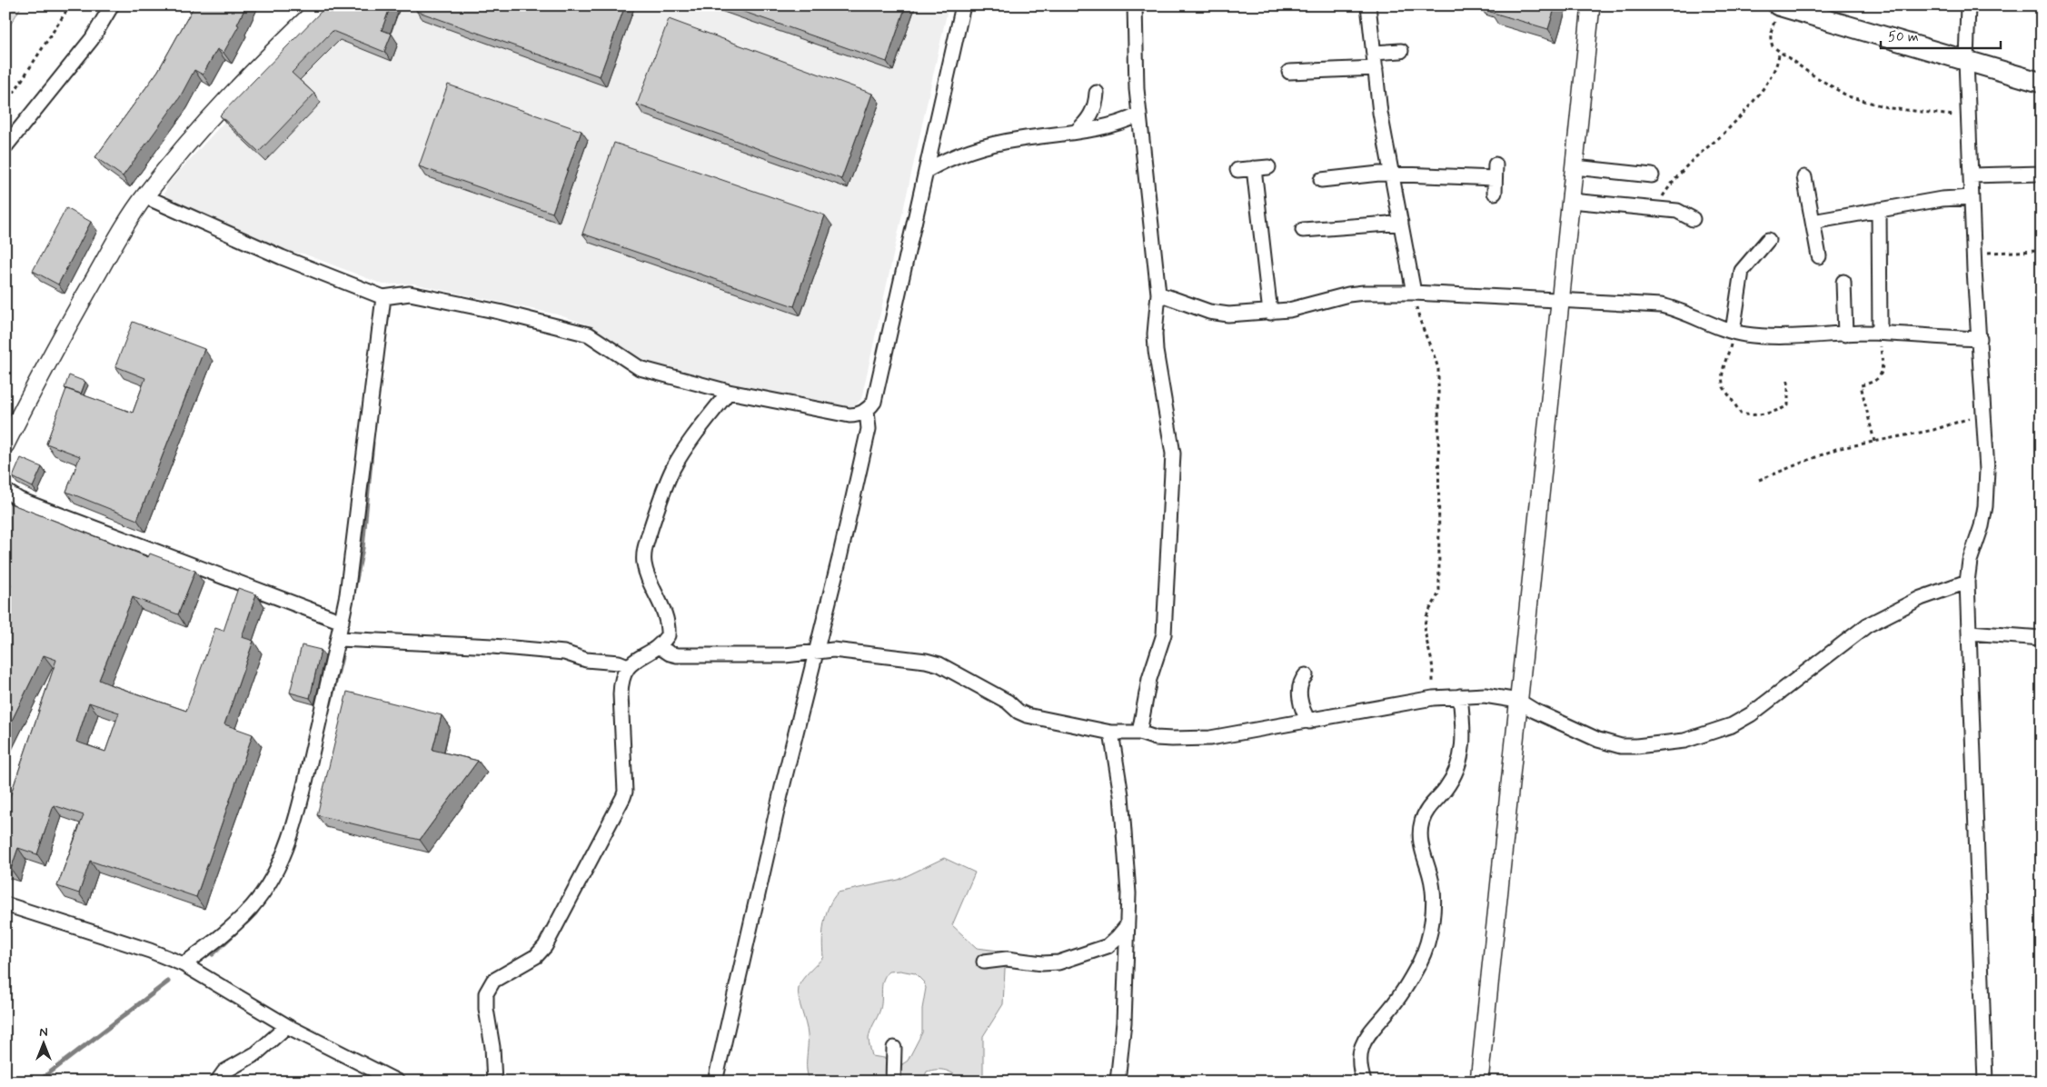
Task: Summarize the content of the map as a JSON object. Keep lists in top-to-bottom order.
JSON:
{
  "scale_bar": "50 m",
  "north": "top"
}
